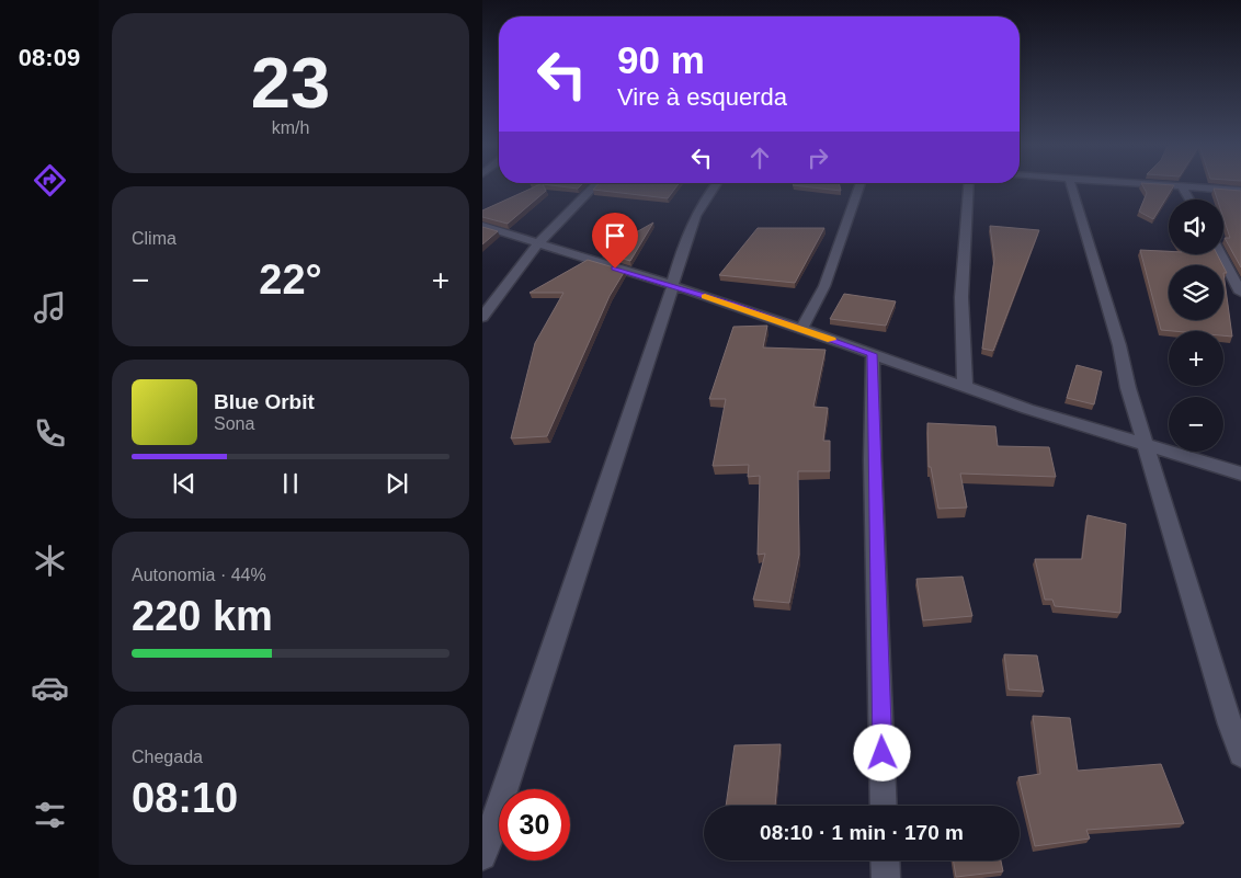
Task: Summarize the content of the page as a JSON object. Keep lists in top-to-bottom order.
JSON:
{
  "page": {
    "tabs": "08:09",
    "tile": [
      ["23", "km/h"],
      "Clima",
      ["Autonomia · 44%", "220 km"],
      ["Chegada", "08:10"]
    ],
    "turn": ["90 m", "Vire à esquerda"],
    "map_buttons": ["+", "−"],
    "heat": ["−", "22°", "+"],
    "song": ["Blue Orbit", "Sona"],
    "limit": "30",
    "trip": "08:10 · 1 min · 170 m"
  }
}
